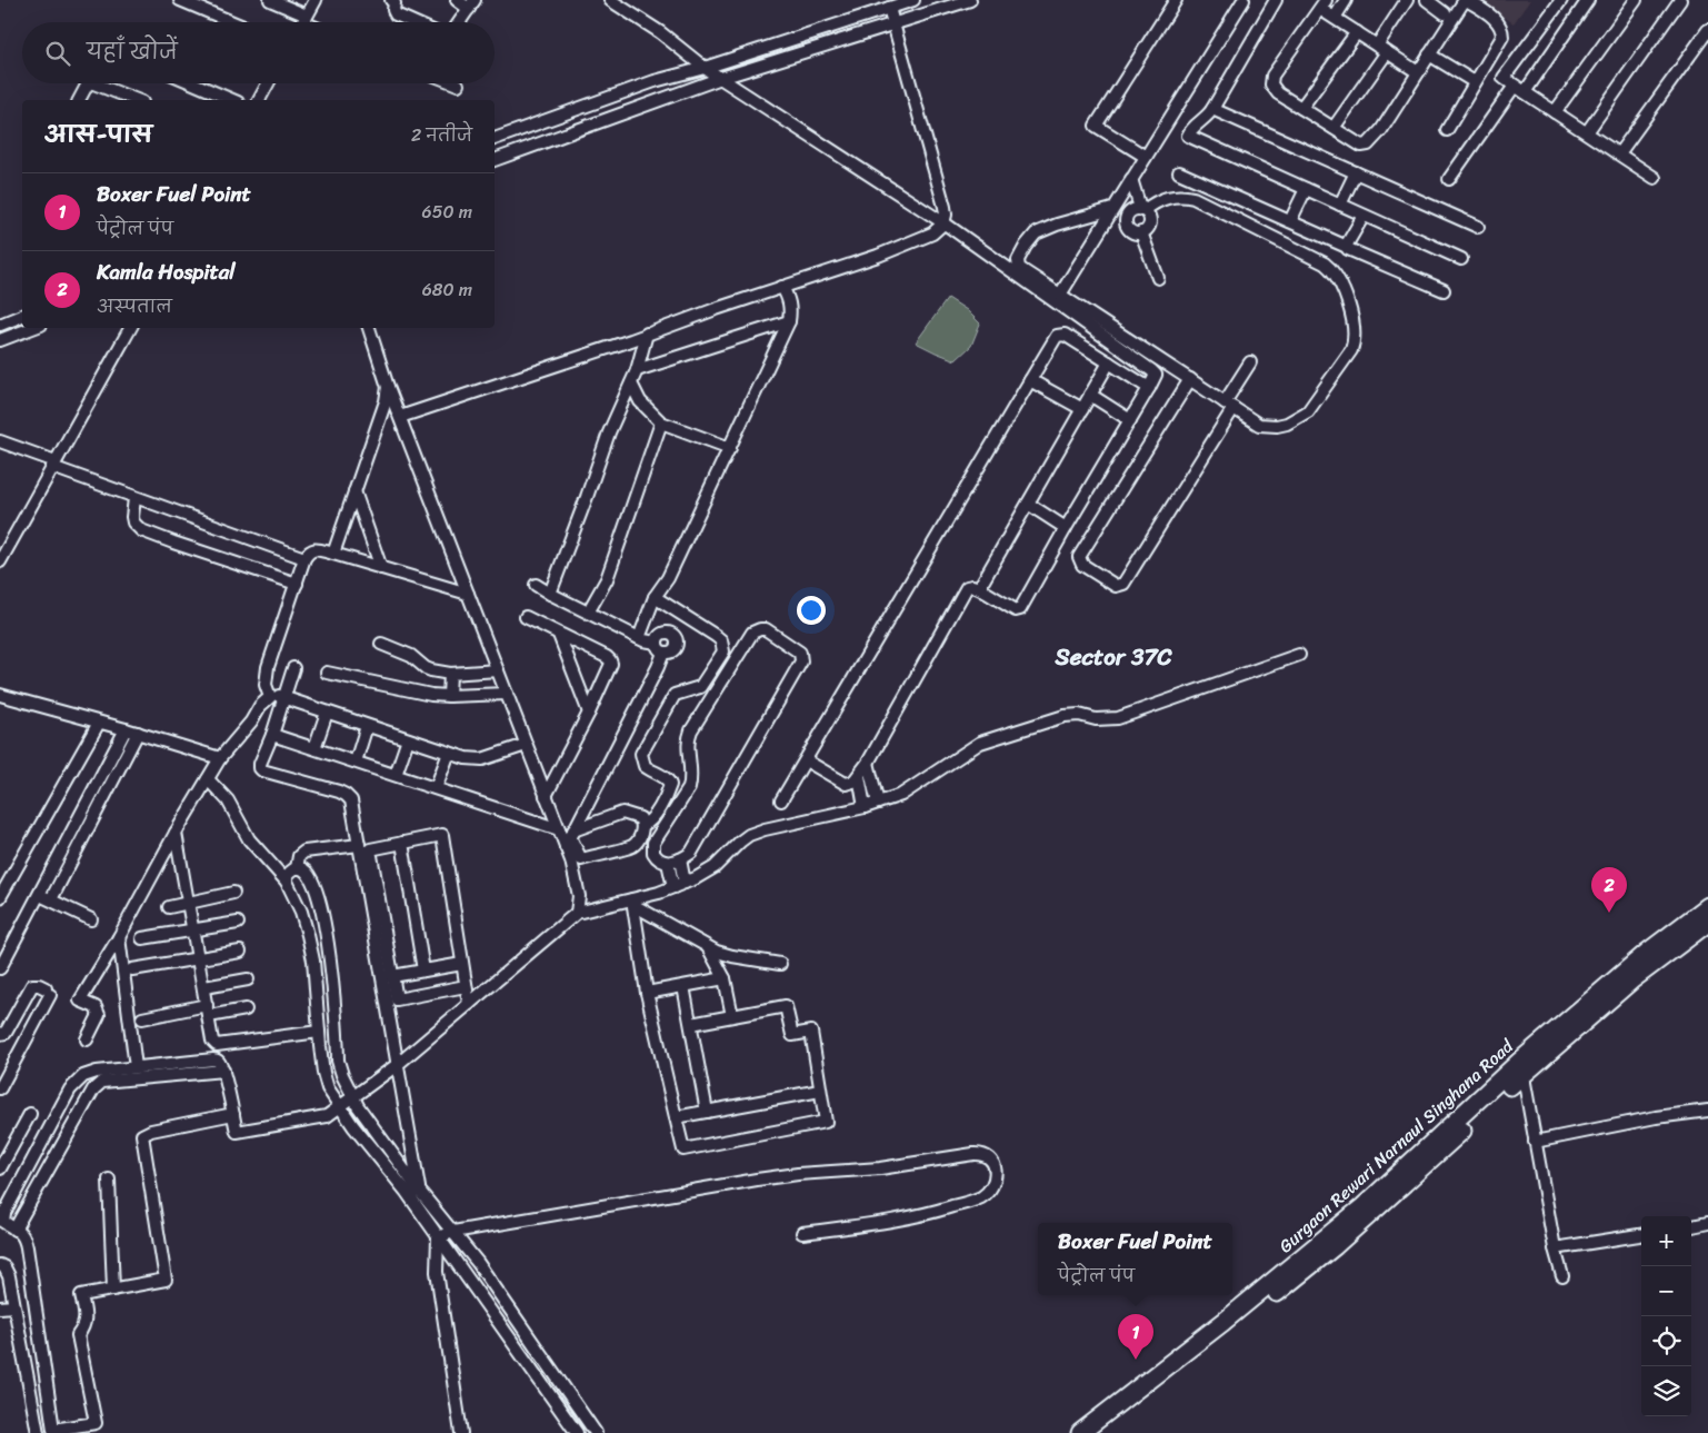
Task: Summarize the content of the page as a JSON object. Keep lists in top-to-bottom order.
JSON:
{
  "streets": {
    "highway": ["Gurgaon Rewari Narnaul Singhana Road"]
  },
  "districts": ["Sector 37C"],
  "page": {
    "search": "यहाँ खोजें",
    "heading": ["आस-पास", "2 नतीजे"],
    "list": [
      {
        "mark": "1",
        "name": "Boxer Fuel Point",
        "note": "पेट्रोल पंप",
        "value": "650 m"
      },
      {
        "mark": "2",
        "name": "Kamla Hospital",
        "note": "अस्पताल",
        "value": "680 m"
      }
    ],
    "pins": ["2", "1"],
    "map_buttons": ["+", "−"],
    "popup": ["Boxer Fuel Point", "पेट्रोल पंप"]
  }
}
